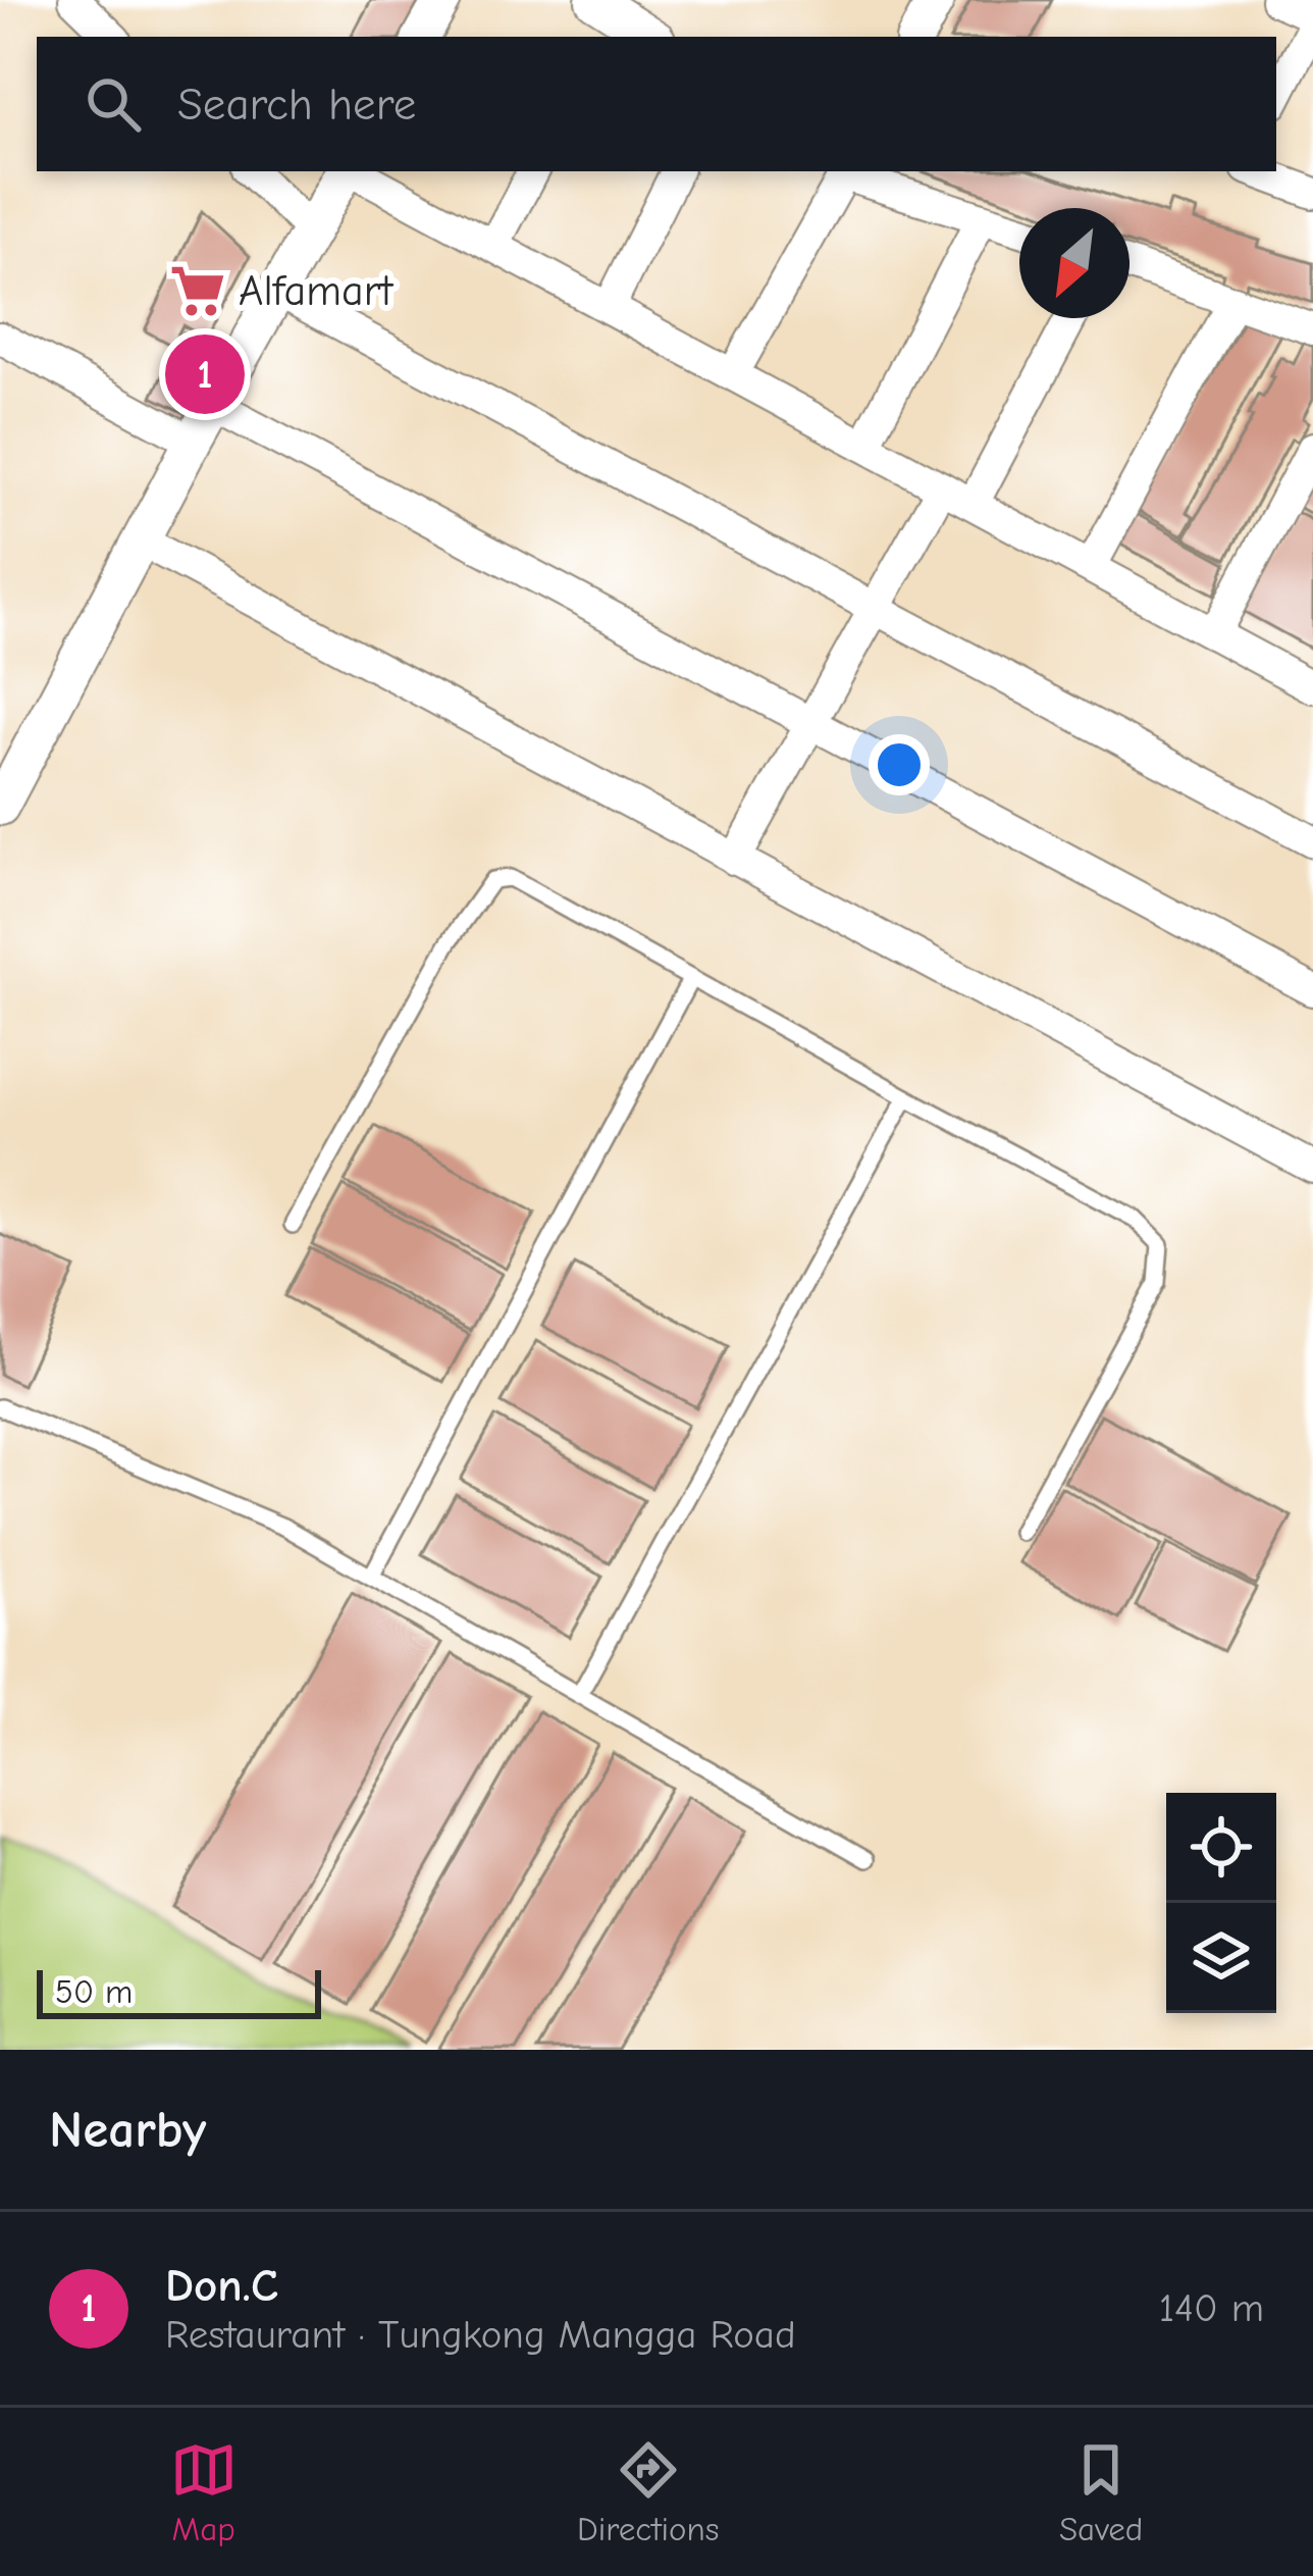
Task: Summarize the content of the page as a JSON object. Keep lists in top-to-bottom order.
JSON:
{
  "places": {
    "supermarket": ["Alfamart"]
  },
  "scale_bar": "50 m",
  "north": "bottom left",
  "page": {
    "search": "Search here",
    "pins": "1",
    "scale": "50 m",
    "heading": "Nearby",
    "list": [
      {
        "mark": "1",
        "name": "Don.C",
        "note": "Restaurant · Tungkong Mangga Road",
        "value": "140 m"
      }
    ],
    "nav": ["Map", "Directions", "Saved"]
  }
}
